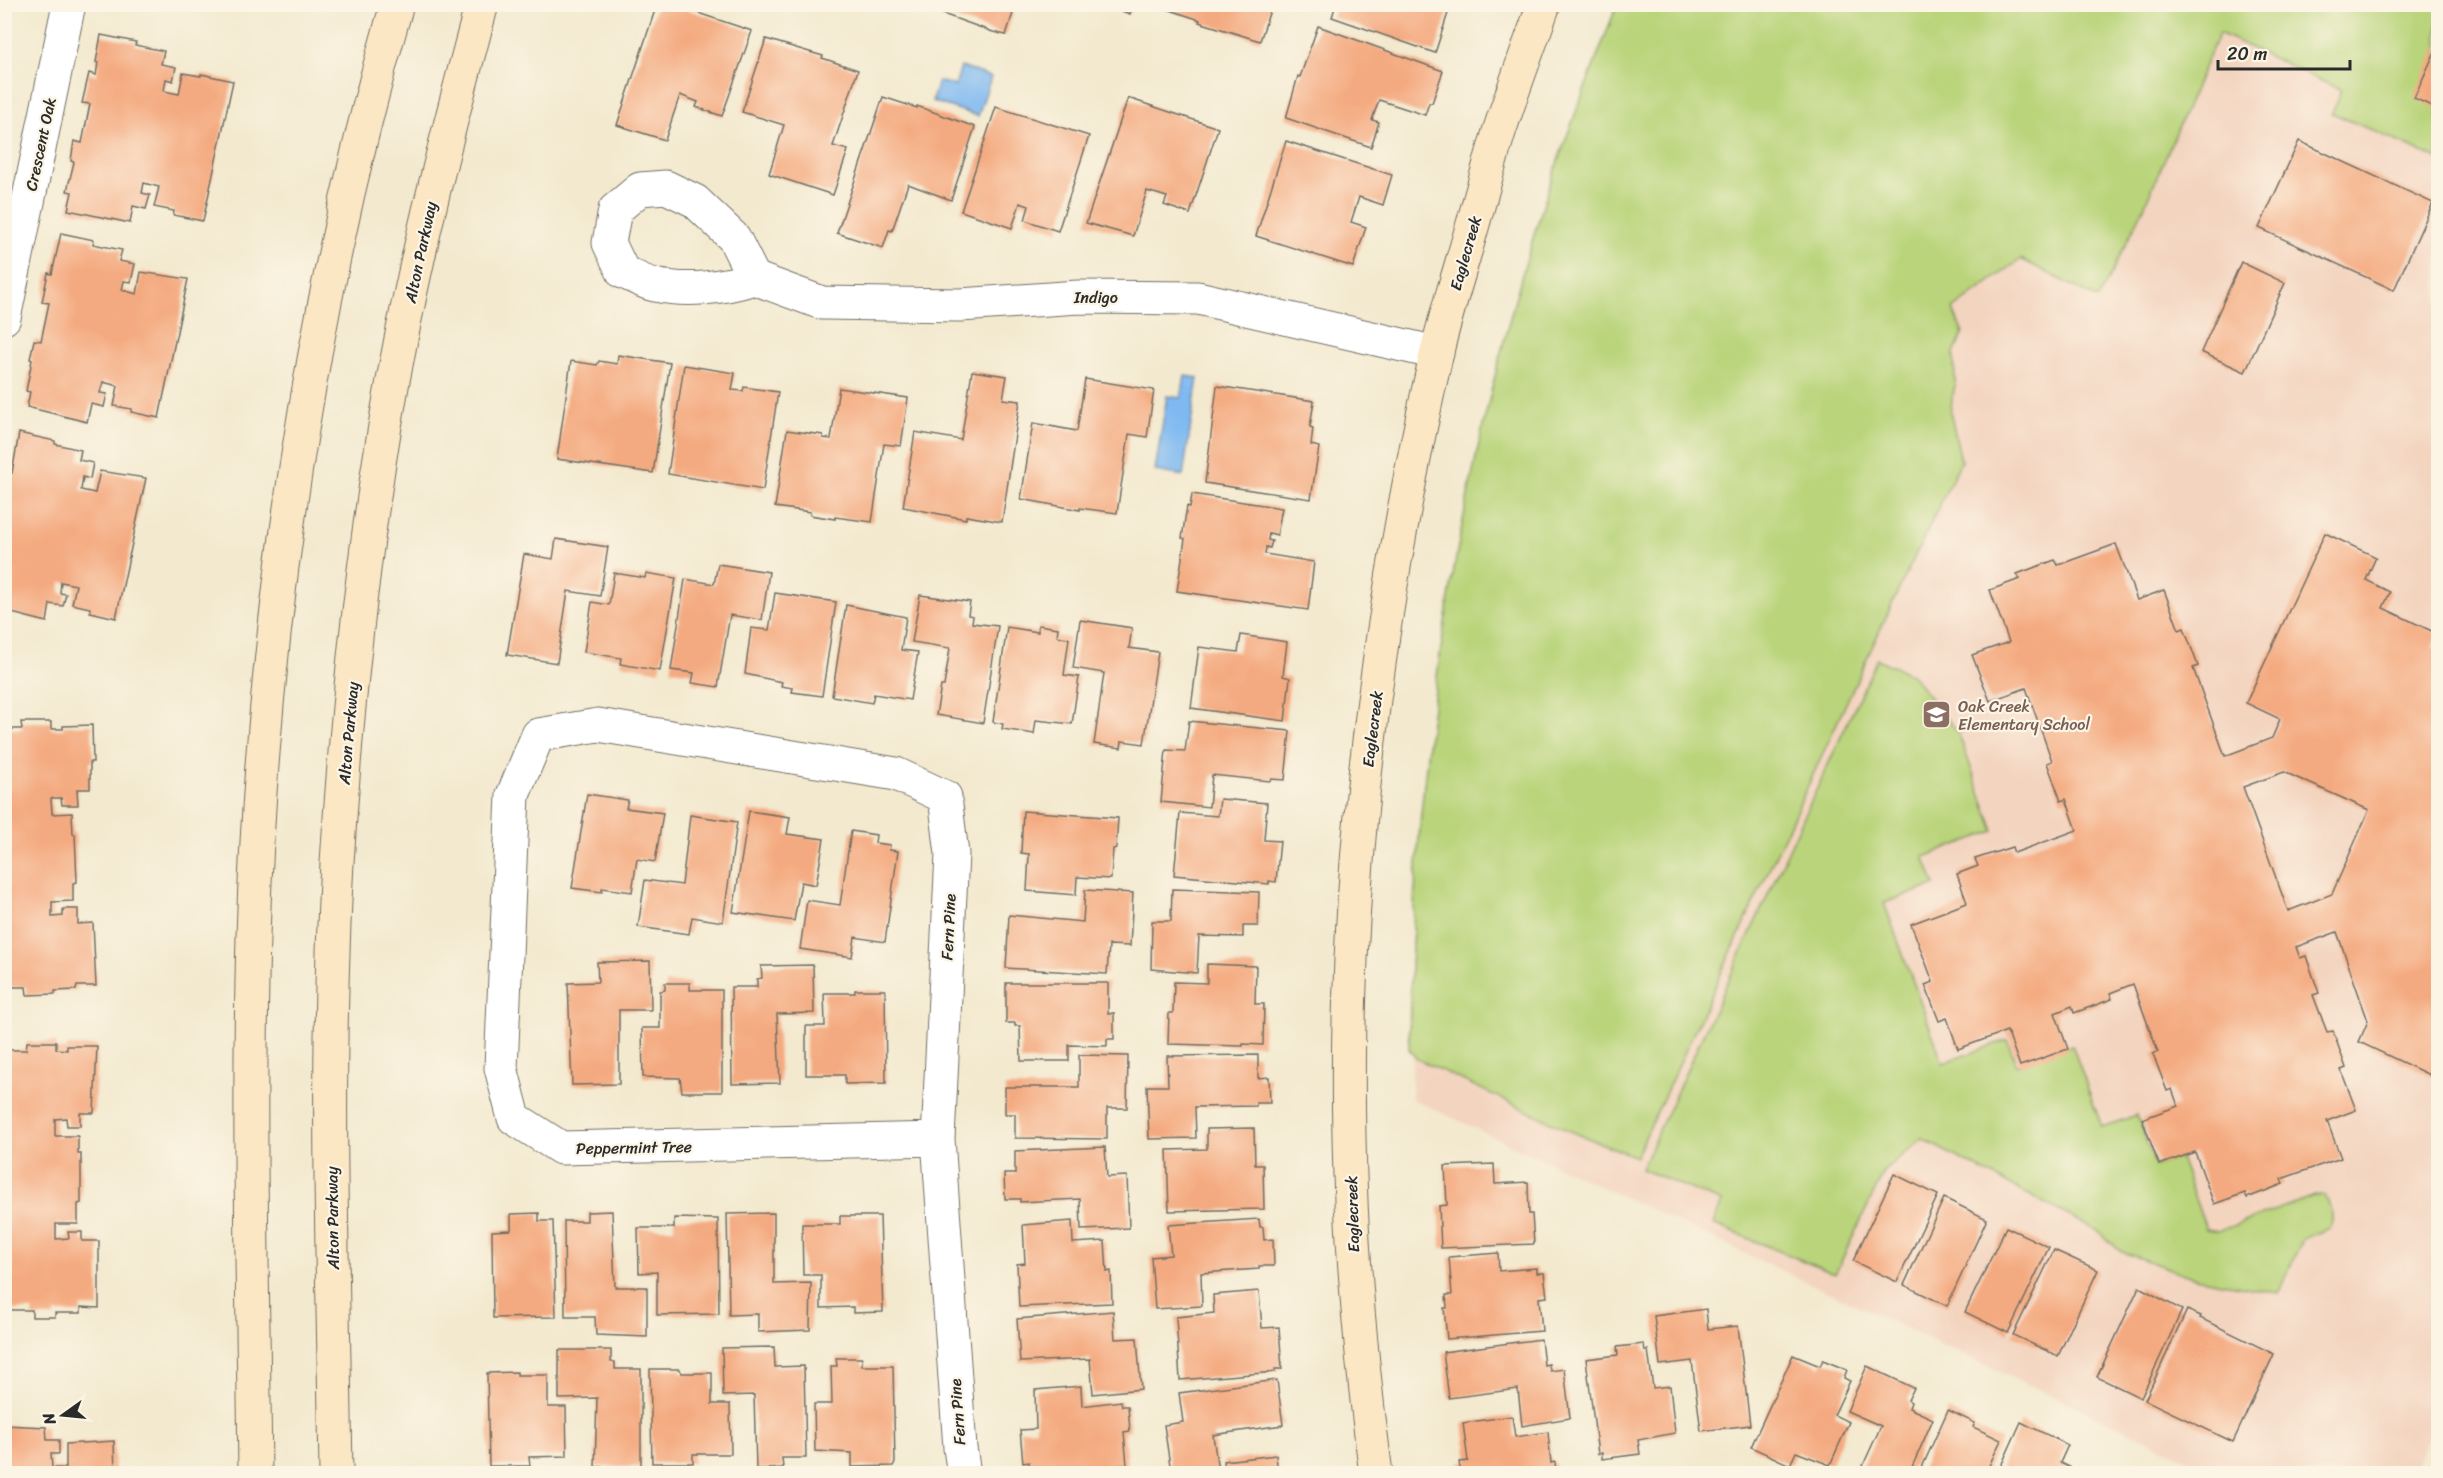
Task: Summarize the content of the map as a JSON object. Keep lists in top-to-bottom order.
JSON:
{
  "streets": {
    "main road": ["Alton Parkway", "Eaglecreek"],
    "street": [
      "Crescent Oak",
      "Indigo",
      "Fern Pine",
      "Peppermint Tree"
    ]
  },
  "crossings": [
    ["Eaglecreek", "Indigo"],
    ["Fern Pine", "Peppermint Tree"]
  ],
  "places": {
    "school or university": ["Oak Creek Elementary School"]
  },
  "scale_bar": "20 m",
  "north": "left"
}
